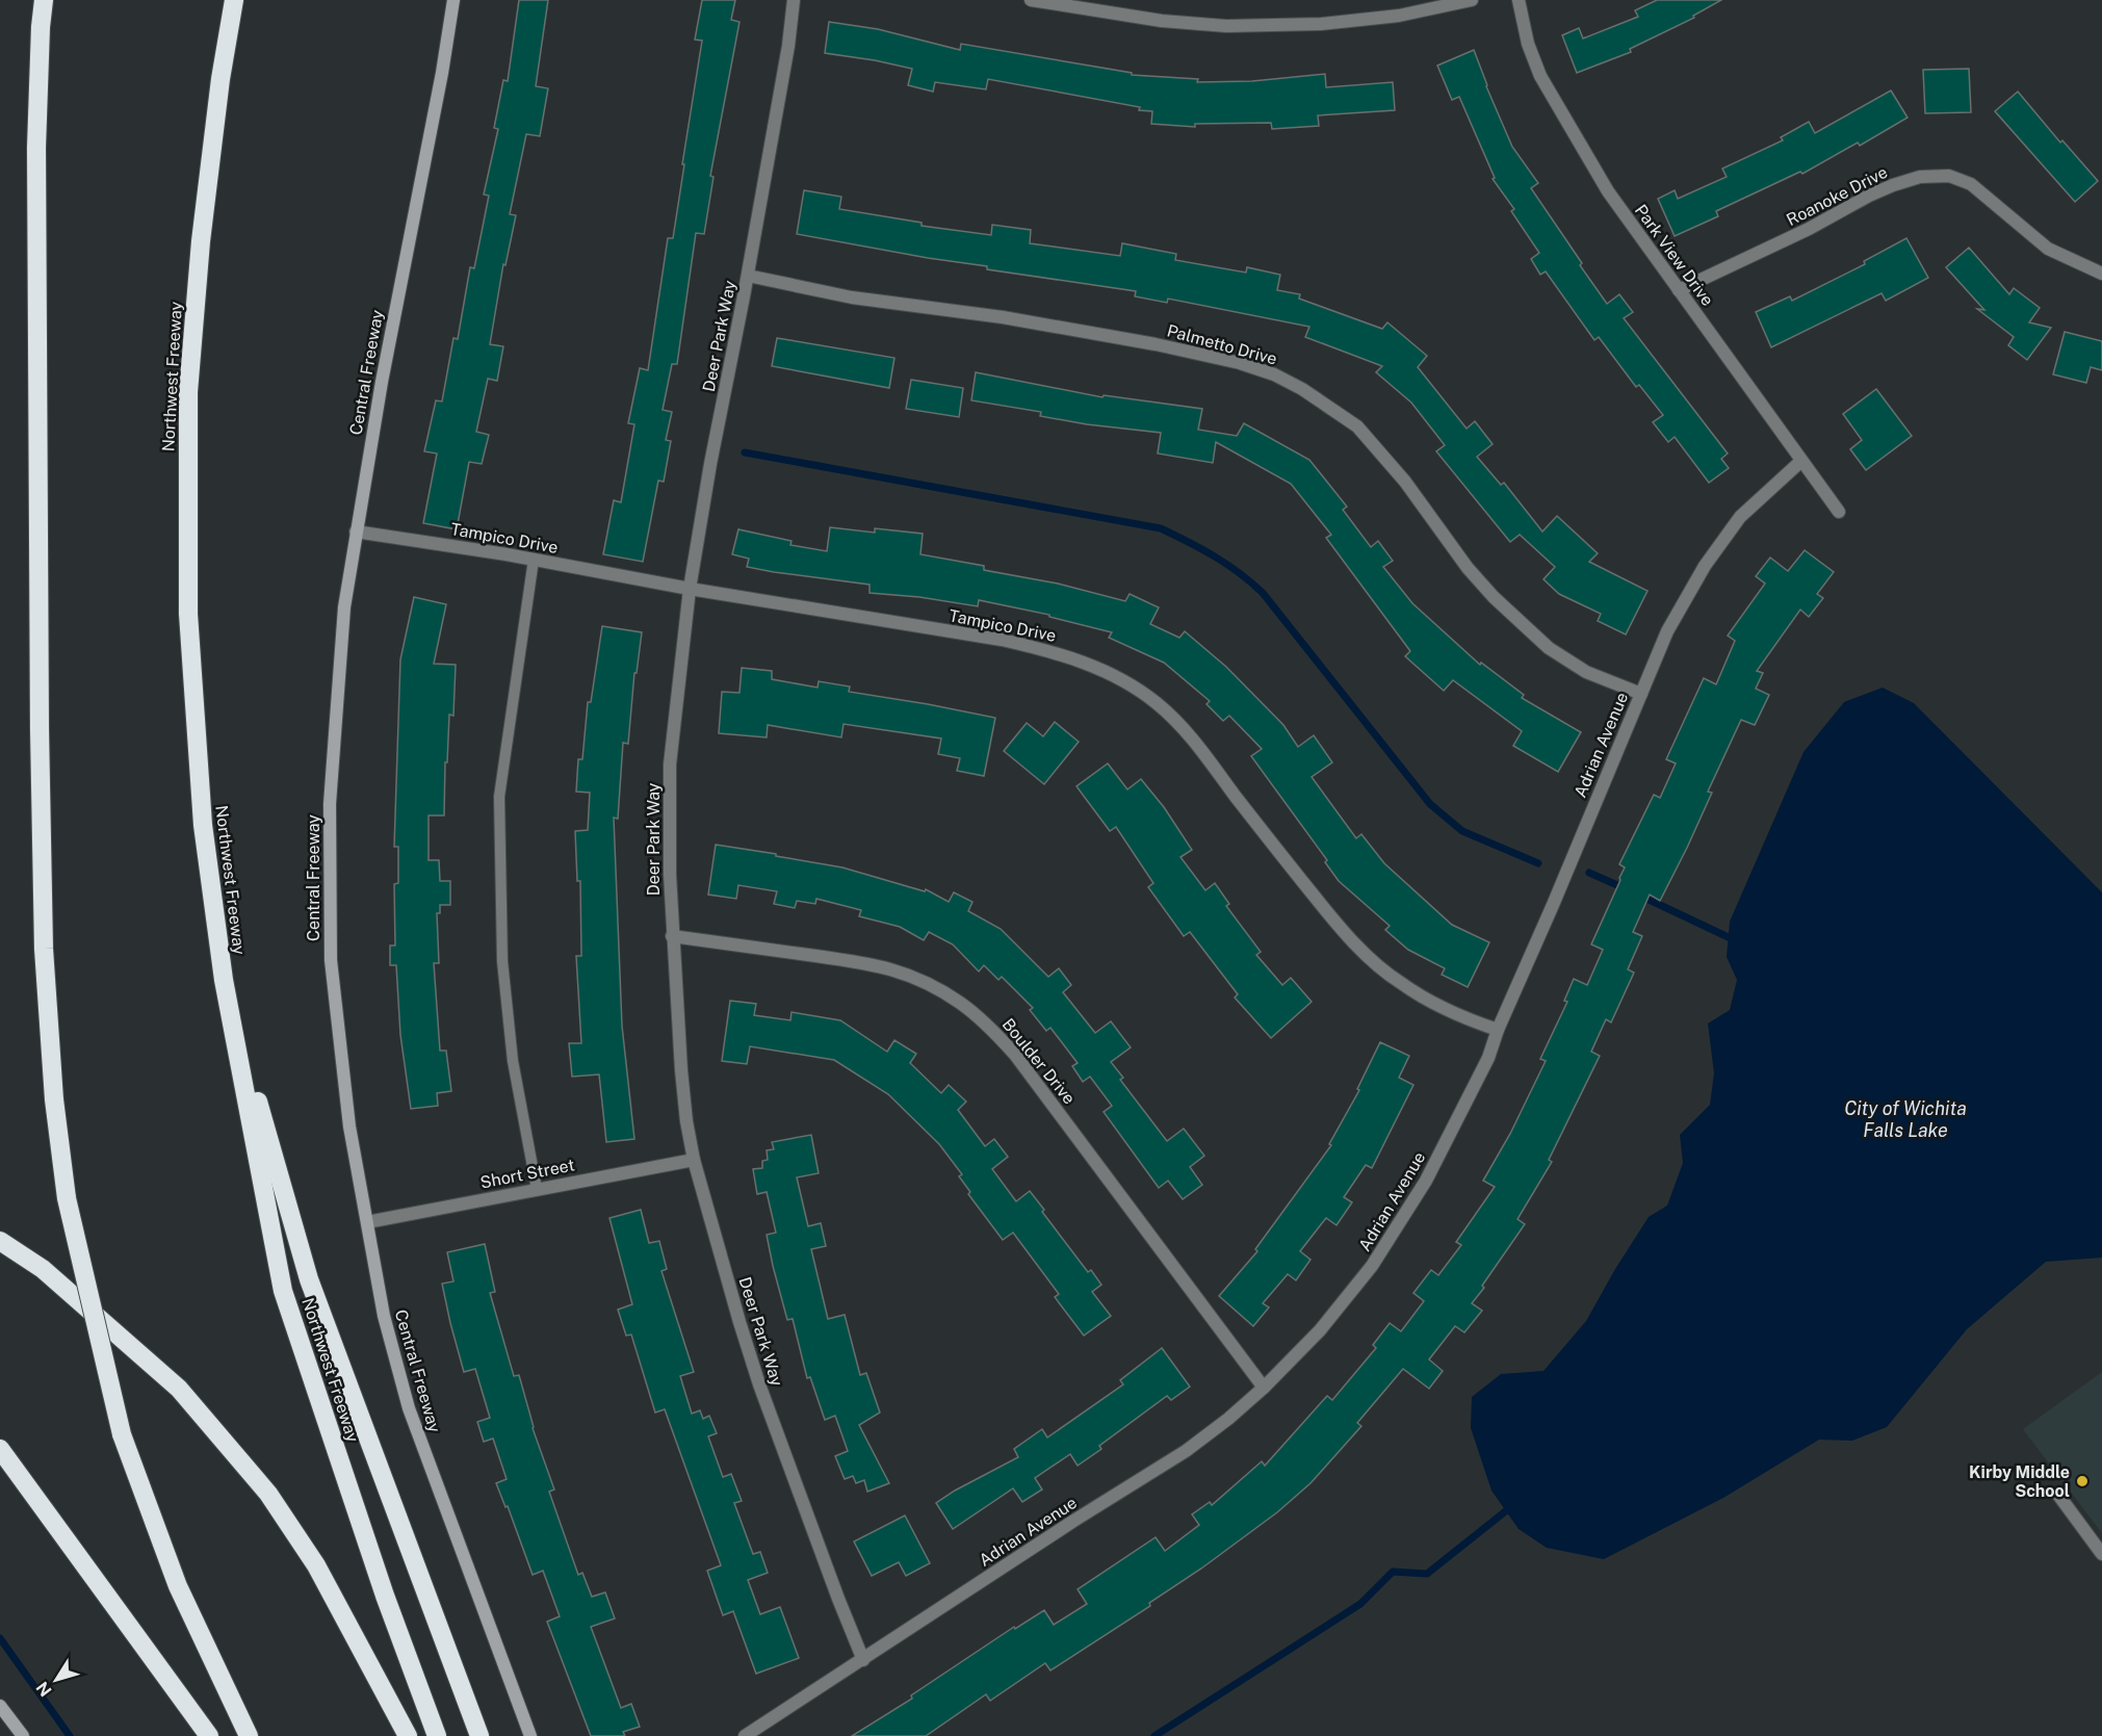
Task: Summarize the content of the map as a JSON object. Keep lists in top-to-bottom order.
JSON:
{
  "streets": {
    "highway": ["Northwest Freeway"],
    "main road": ["Central Freeway"],
    "street": [
      "Roanoke Drive",
      "Park View Drive",
      "Deer Park Way",
      "Palmetto Drive",
      "Tampico Drive",
      "Adrian Avenue",
      "Boulder Drive",
      "Short Street"
    ]
  },
  "crossings": [
    ["Roanoke Drive", "Park View Drive"],
    ["Park View Drive", "Adrian Avenue"],
    ["Deer Park Way", "Palmetto Drive"],
    ["Deer Park Way", "Tampico Drive"],
    ["Deer Park Way", "Adrian Avenue"],
    ["Deer Park Way", "Boulder Drive"],
    ["Deer Park Way", "Short Street"],
    ["Palmetto Drive", "Adrian Avenue"],
    ["Central Freeway", "Tampico Drive"],
    ["Central Freeway", "Short Street"],
    ["Tampico Drive", "Adrian Avenue"],
    ["Adrian Avenue", "Boulder Drive"]
  ],
  "water": ["City of Wichita Falls Lake"],
  "places": ["Kirby Middle School"],
  "north": "bottom left"
}
